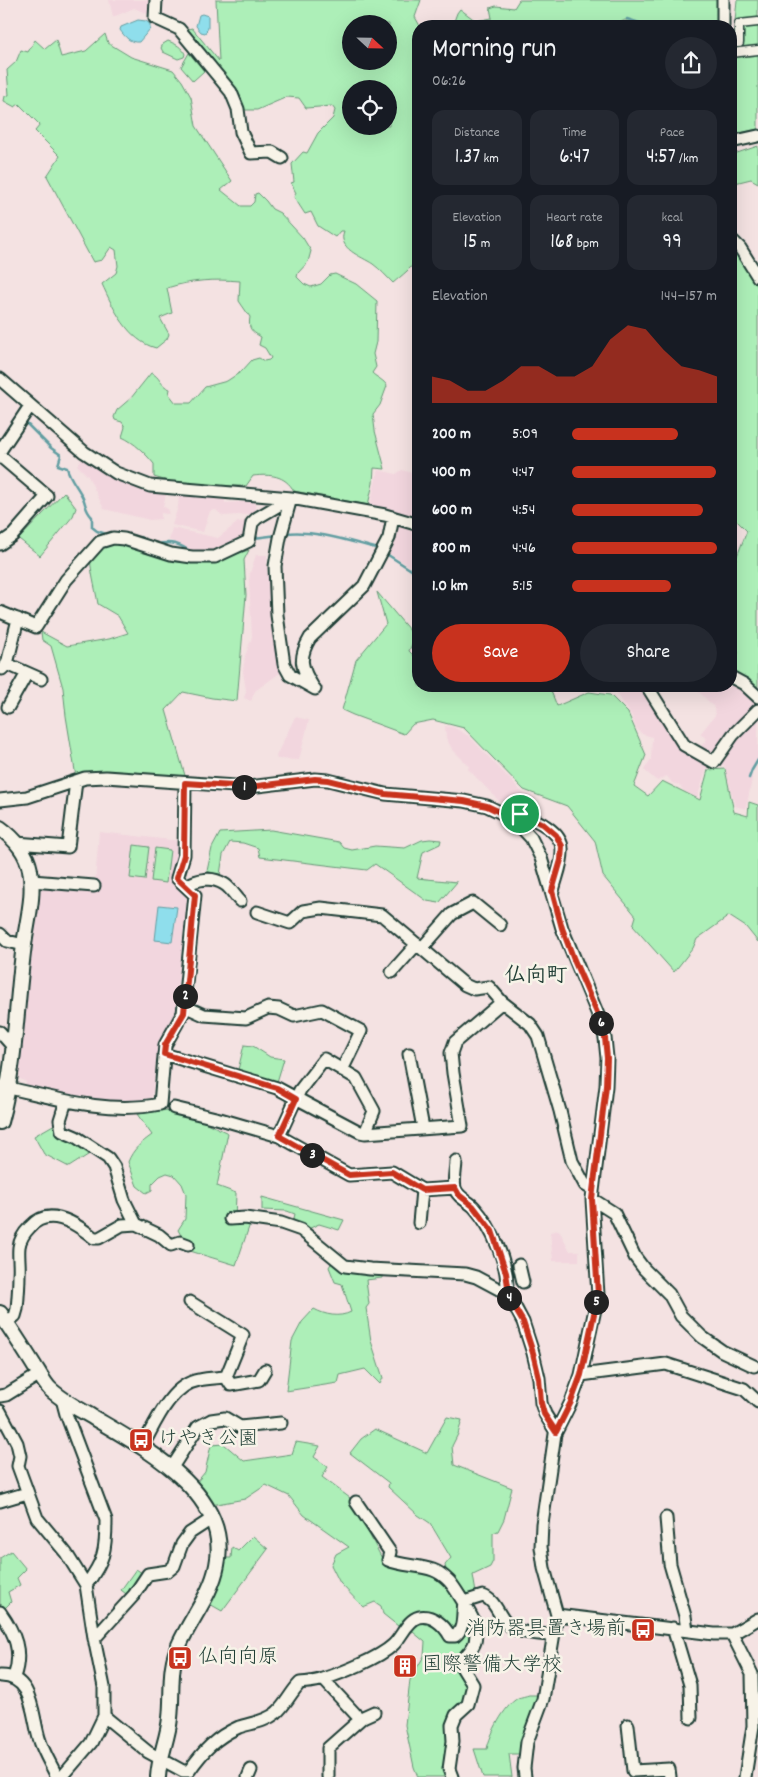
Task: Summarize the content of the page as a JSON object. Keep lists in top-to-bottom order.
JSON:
{
  "districts": ["仏向町"],
  "places": {
    "bus stop": ["けやき公園", "消防器具置き場前", "仏向向原"],
    "building": ["国際警備大学校"]
  },
  "north": "right",
  "page": {
    "heading": ["Morning run", "06:26"],
    "stats": [
      ["Distance", "1.37 km"],
      ["Time", "6:47"],
      ["Pace", "4:57 /km"],
      ["Elevation", "15 m"],
      ["Heart rate", "168 bpm"],
      ["kcal", "99"]
    ],
    "chart": ["Elevation", "144–157 m"],
    "list": [
      {
        "name": "200 m",
        "note": "5:09"
      },
      {
        "name": "400 m",
        "note": "4:47"
      },
      {
        "name": "600 m",
        "note": "4:54"
      },
      {
        "name": "800 m",
        "note": "4:46"
      },
      {
        "name": "1.0 km",
        "note": "5:15"
      }
    ],
    "buttons": ["Save", "Share"],
    "pins": [
      "1",
      "2",
      "6",
      "3",
      "4",
      "5"
    ]
  }
}
